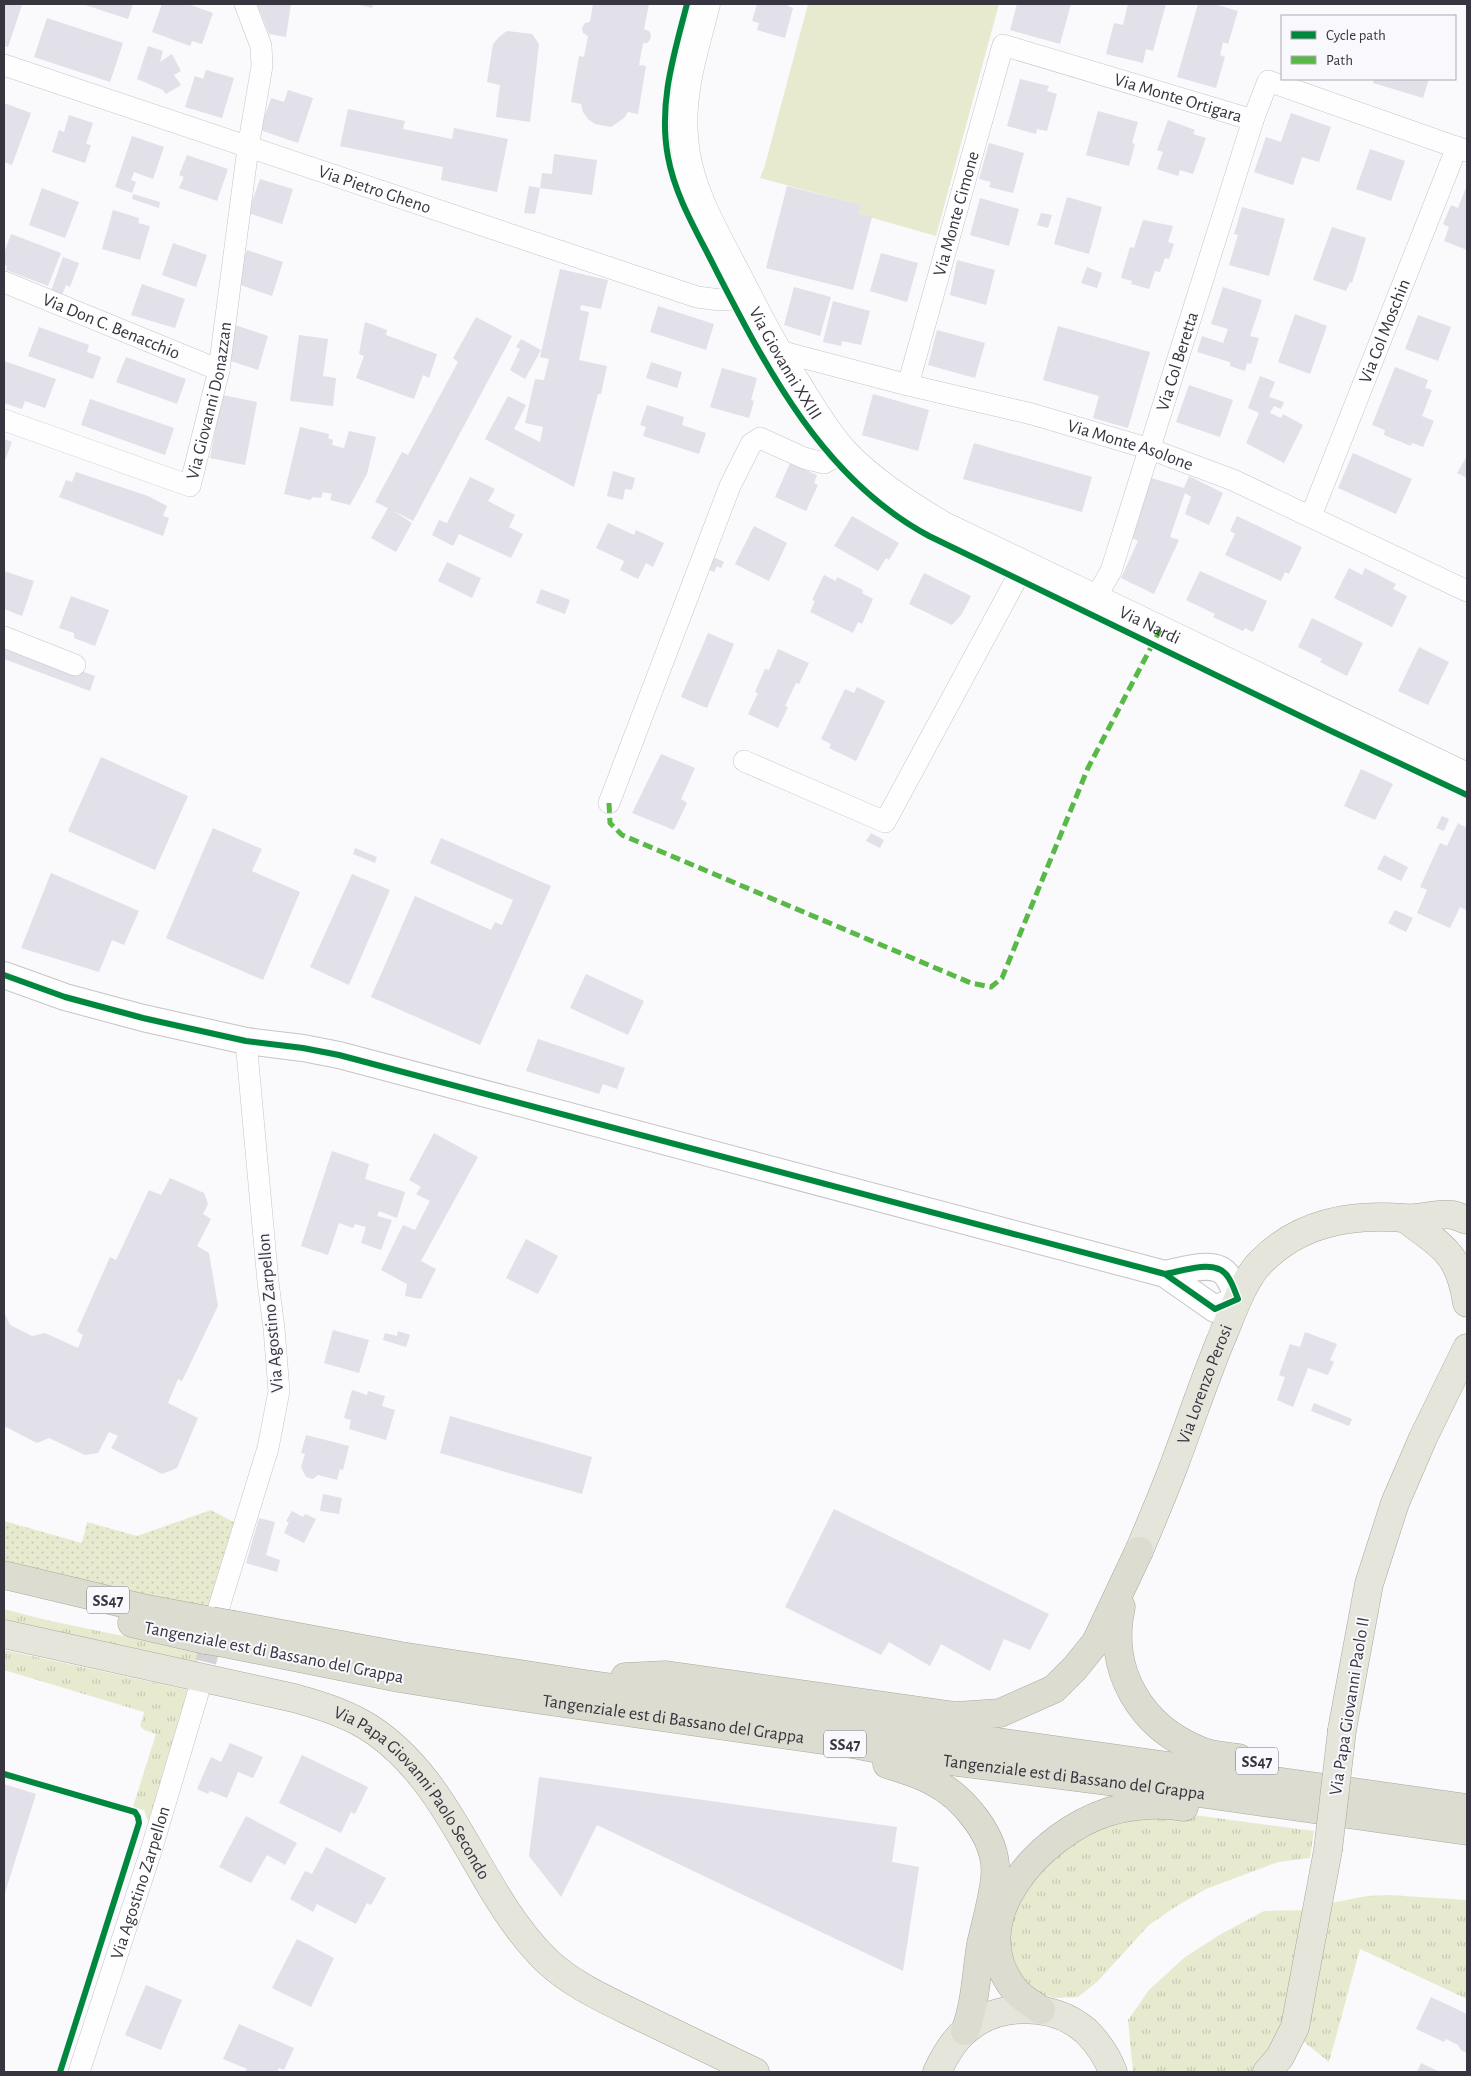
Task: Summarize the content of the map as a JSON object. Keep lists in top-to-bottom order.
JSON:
{
  "streets": {
    "highway": ["SS47", "Tangenziale est di Bassano del Grappa"],
    "main road": [
      "Via Giovanni XXIII",
      "Via Nardi",
      "Via Lorenzo Perosi",
      "Via Papa Giovanni Paolo II",
      "Via Papa Giovanni Paolo Secondo"
    ],
    "street": [
      "Via Monte Ortigara",
      "Via Pietro Gheno",
      "Via Monte Cimone",
      "Via Don C. Benacchio",
      "Via Col Moschin",
      "Via Col Beretta",
      "Via Giovanni Donazzan",
      "Via Monte Asolone",
      "Via Agostino Zarpellon"
    ]
  },
  "crossings": [
    ["Via Monte Ortigara", "Via Monte Cimone"],
    ["Via Monte Ortigara", "Via Col Moschin"],
    ["Via Monte Ortigara", "Via Col Beretta"],
    ["Via Pietro Gheno", "Via Giovanni XXIII"],
    ["Via Pietro Gheno", "Via Giovanni Donazzan"],
    ["Via Monte Cimone", "Via Monte Asolone"],
    ["Via Don C. Benacchio", "Via Giovanni Donazzan"],
    ["Via Col Moschin", "Via Monte Asolone"],
    ["Via Col Beretta", "Via Monte Asolone"],
    ["Via Col Beretta", "Via Nardi"],
    ["Via Giovanni XXIII", "Via Monte Asolone"],
    ["Via Giovanni XXIII", "Via Nardi"],
    ["Via Agostino Zarpellon", "Tangenziale est di Bassano del Grappa"],
    ["Via Lorenzo Perosi", "SS47"]
  ],
  "legend": ["Cycle path", "Path"]
}
